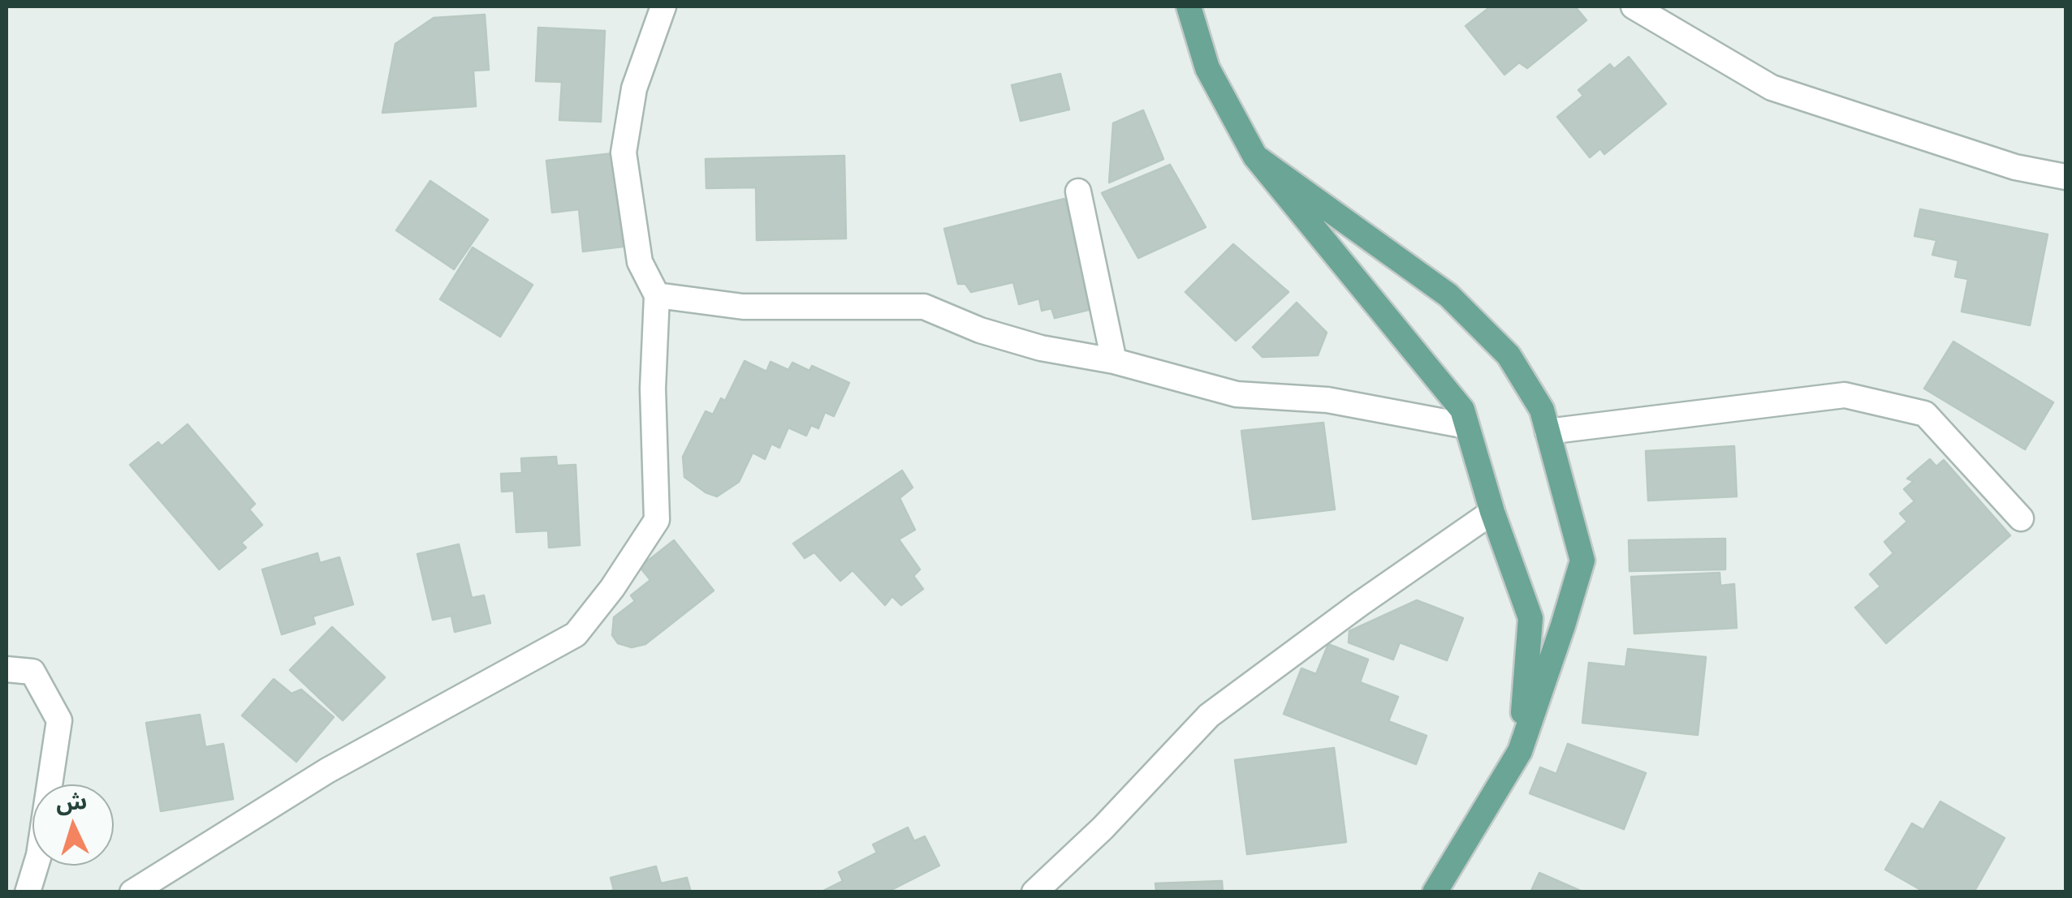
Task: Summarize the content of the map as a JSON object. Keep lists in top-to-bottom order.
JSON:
{
  "north": "top"
}
